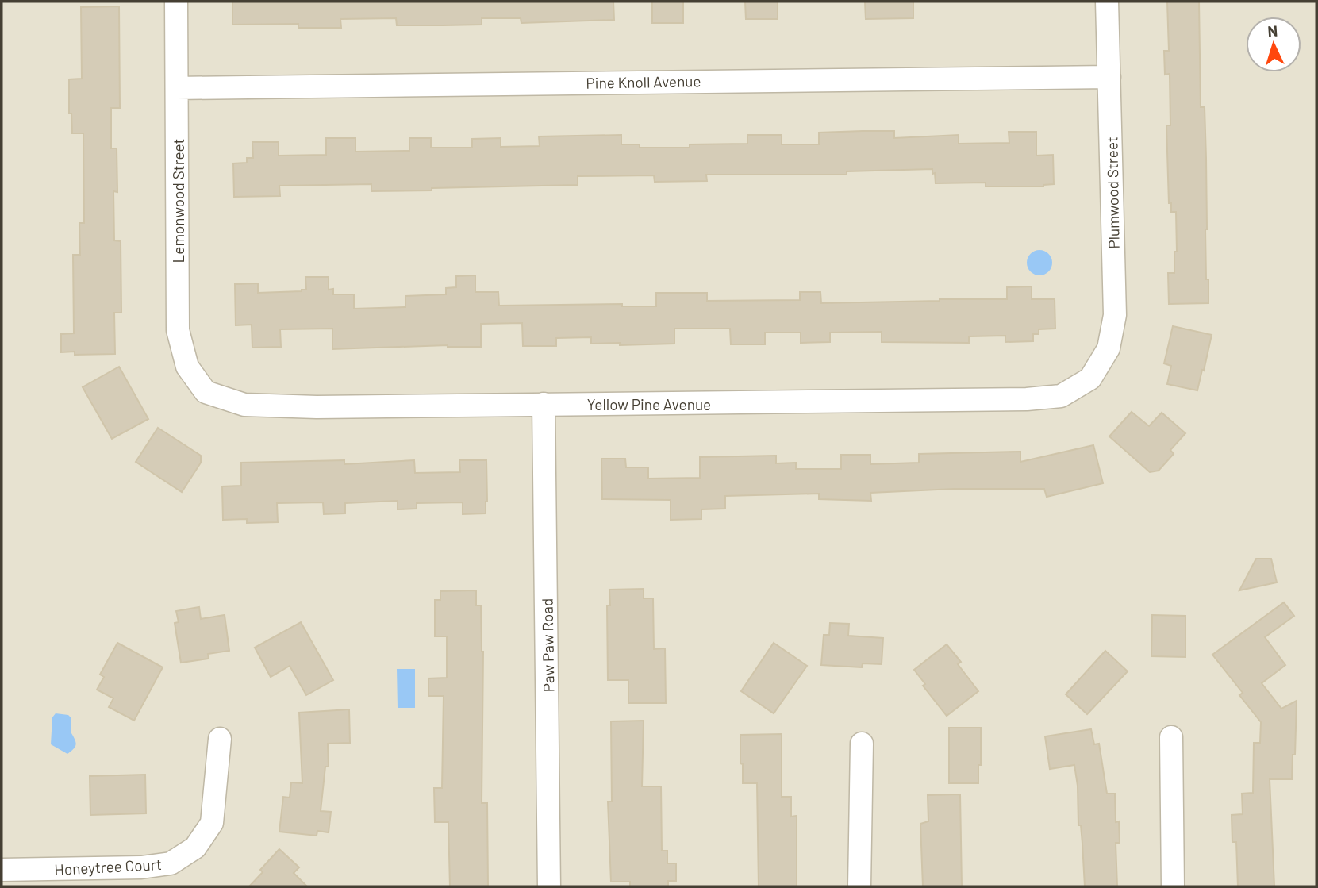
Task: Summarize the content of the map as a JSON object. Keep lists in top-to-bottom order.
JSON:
{
  "streets": {
    "street": [
      "Pine Knoll Avenue",
      "Plumwood Street",
      "Lemonwood Street",
      "Yellow Pine Avenue",
      "Paw Paw Road",
      "Honeytree Court"
    ]
  },
  "crossings": [
    ["Pine Knoll Avenue", "Plumwood Street"],
    ["Pine Knoll Avenue", "Lemonwood Street"],
    ["Plumwood Street", "Yellow Pine Avenue"],
    ["Lemonwood Street", "Yellow Pine Avenue"],
    ["Yellow Pine Avenue", "Paw Paw Road"]
  ],
  "north": "top"
}
